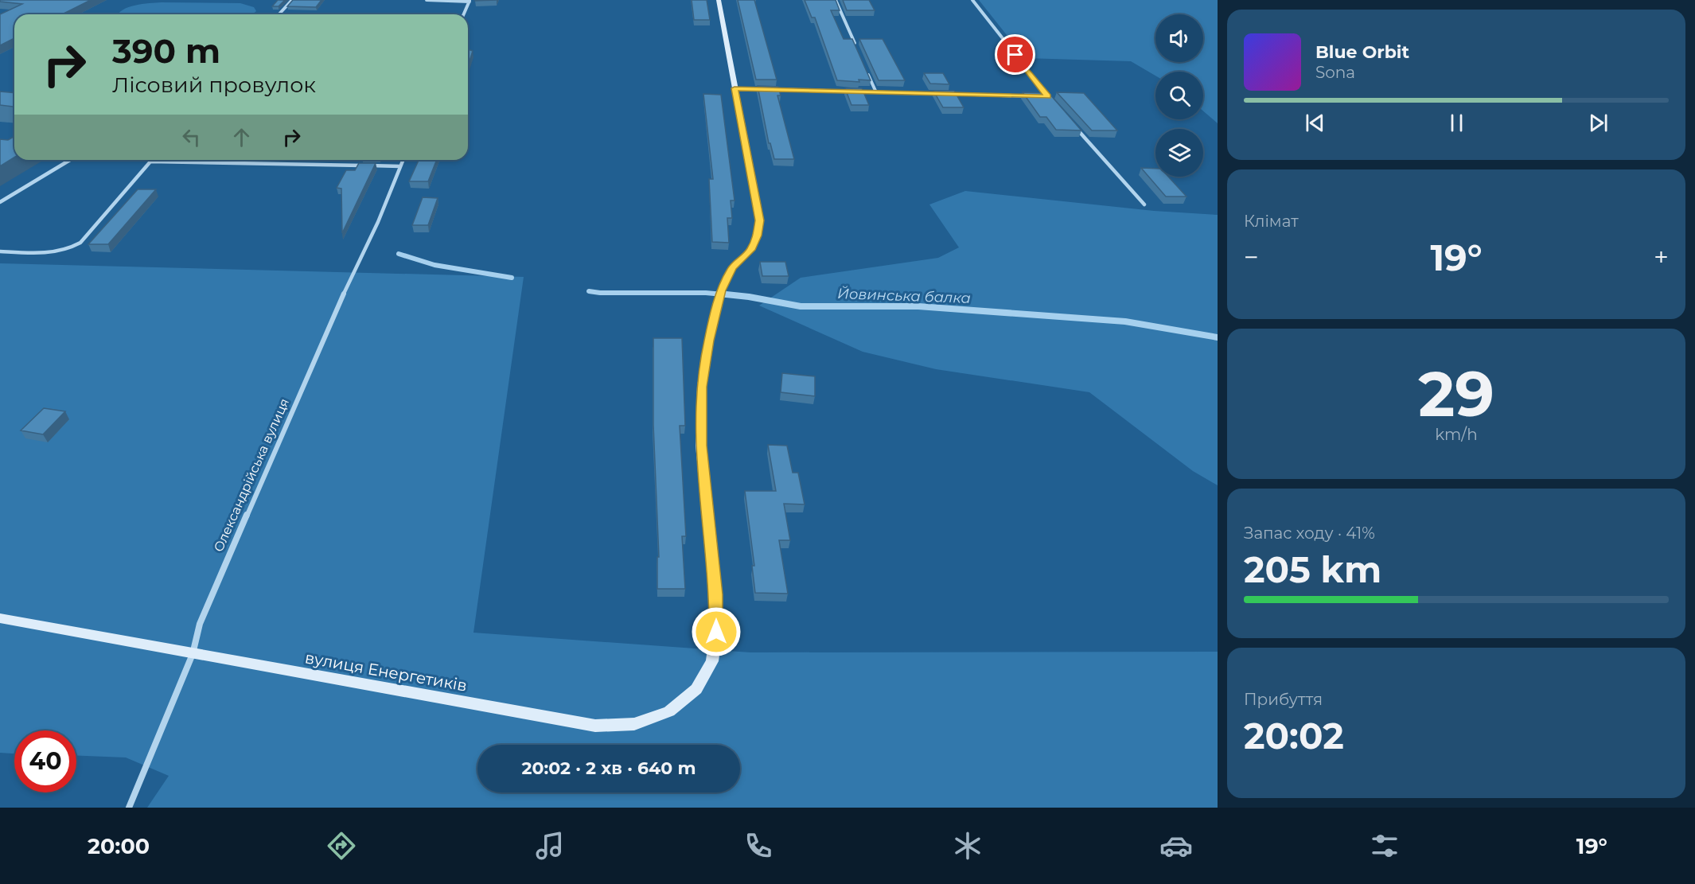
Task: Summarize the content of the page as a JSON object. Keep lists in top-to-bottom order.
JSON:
{
  "streets": {
    "street": ["Олександрійська вулиця", "вулиця Енергетиків"]
  },
  "crossings": [
    ["Олександрійська вулиця", "вулиця Енергетиків"]
  ],
  "water": ["Йовинська балка"],
  "page": {
    "turn": ["390 m", "Лісовий провулок"],
    "song": ["Blue Orbit", "Sona"],
    "tile": [
      "Клімат",
      ["29", "km/h"],
      ["Запас ходу · 41%", "205 km"],
      ["Прибуття", "20:02"]
    ],
    "heat": ["−", "19°", "+"],
    "limit": "40",
    "trip": "20:02 · 2 хв · 640 m",
    "tabs": ["20:00", "19°"]
  }
}
